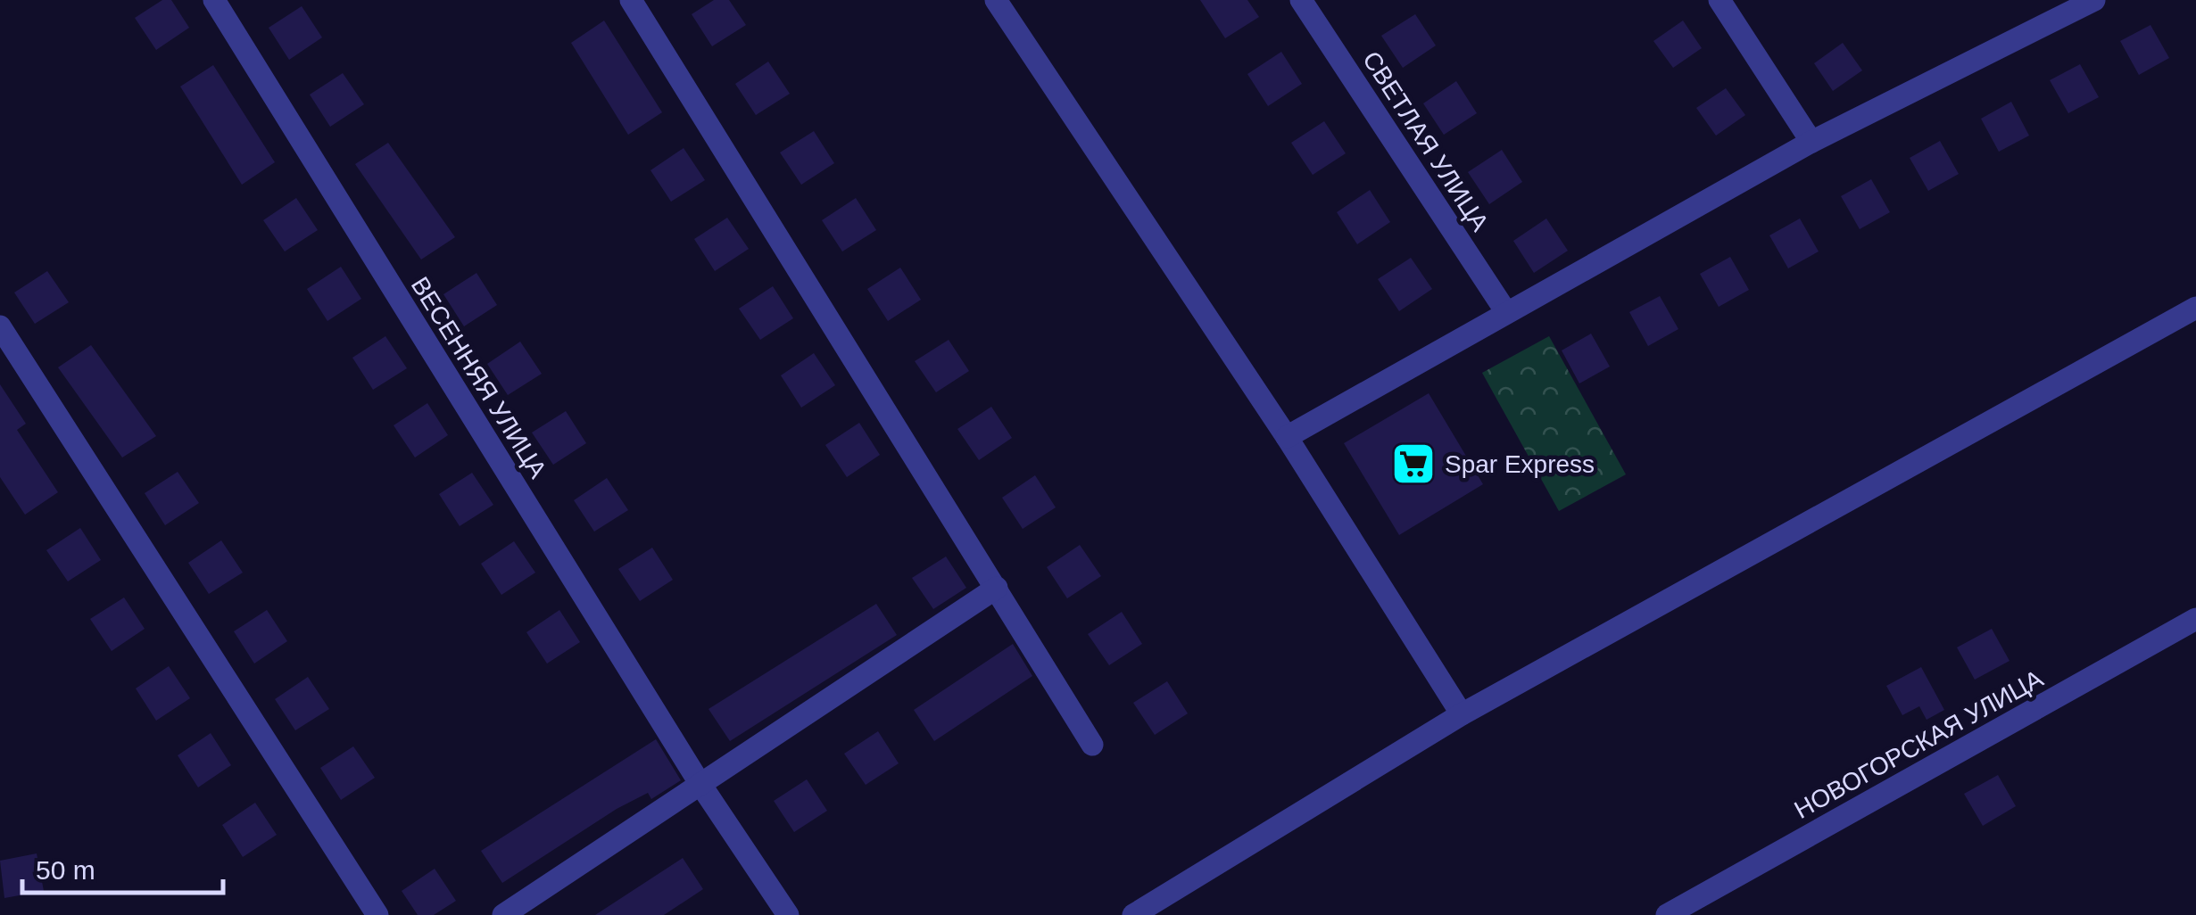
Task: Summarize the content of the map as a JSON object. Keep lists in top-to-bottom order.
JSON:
{
  "streets": {
    "street": ["СВЕТЛАЯ УЛИЦА", "ВЕСЕННЯЯ УЛИЦА", "НОВОГОРСКАЯ УЛИЦА"]
  },
  "places": {
    "supermarket": ["Spar Express"]
  },
  "scale_bar": "50 m"
}
